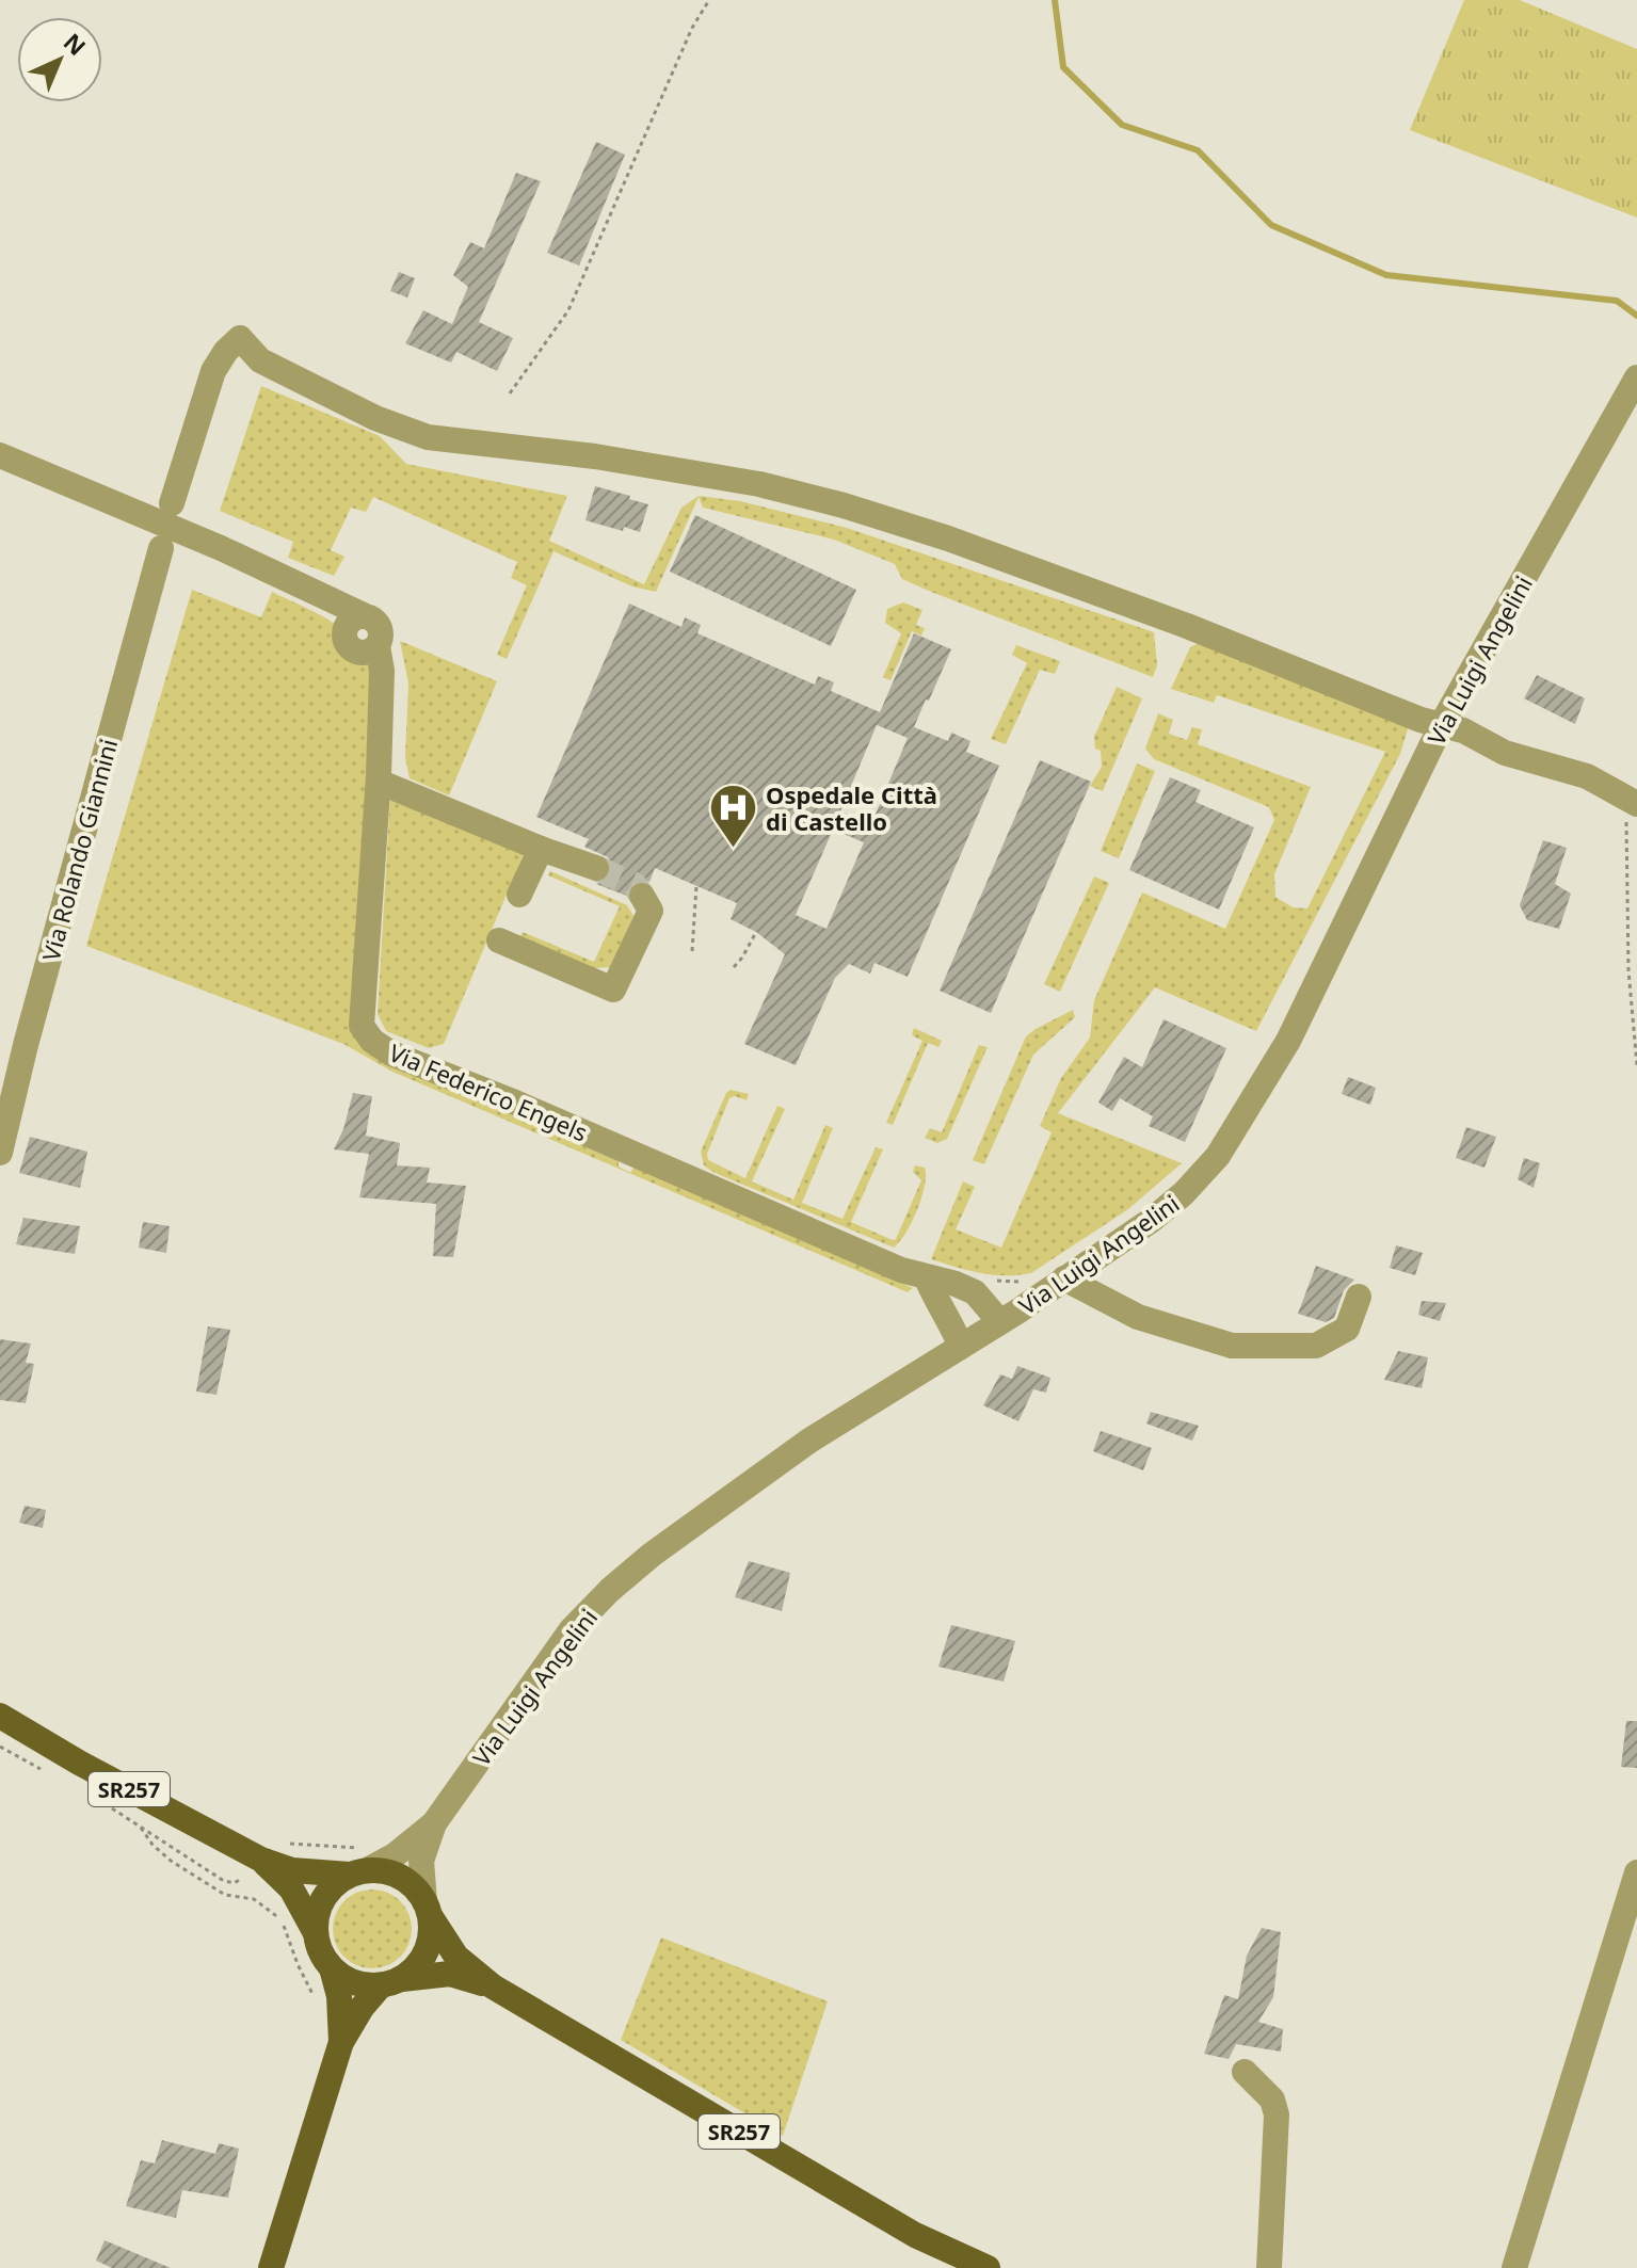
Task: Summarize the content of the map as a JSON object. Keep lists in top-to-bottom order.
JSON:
{
  "streets": {
    "main road": ["SR257"],
    "street": ["Via Luigi Angelini", "Via Rolando Giannini", "Via Federico Engels"]
  },
  "crossings": [
    ["Via Luigi Angelini", "Via Federico Engels"],
    ["Via Luigi Angelini", "SR257"]
  ],
  "places": {
    "hospital": ["Ospedale Città di Castello"]
  },
  "north": "top right"
}
